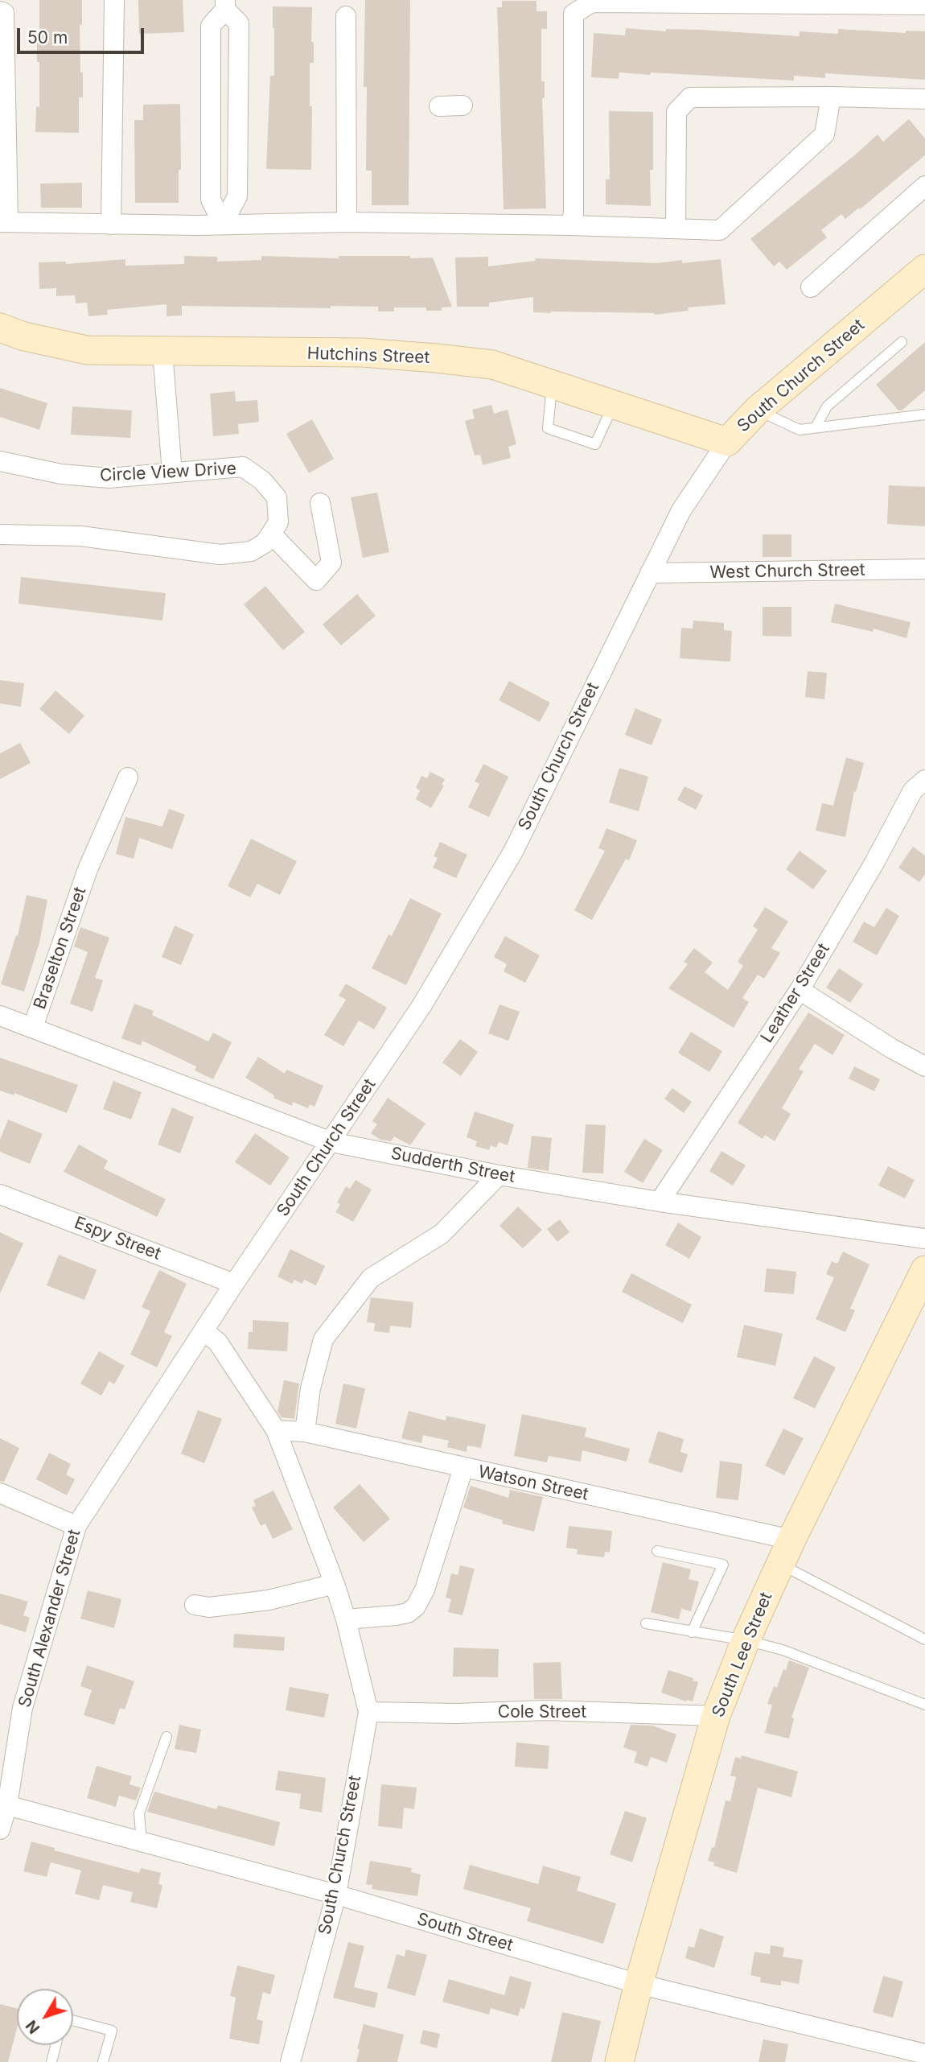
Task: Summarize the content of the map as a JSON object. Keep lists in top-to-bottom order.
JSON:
{
  "streets": {
    "street": [
      "Hutchins Street",
      "South Church Street",
      "Circle View Drive",
      "West Church Street",
      "Braselton Street",
      "Leather Street",
      "Sudderth Street",
      "Espy Street",
      "Watson Street",
      "South Alexander Street",
      "South Lee Street",
      "Cole Street",
      "South Street"
    ]
  },
  "crossings": [
    ["Hutchins Street", "South Church Street"],
    ["South Church Street", "West Church Street"],
    ["South Church Street", "Sudderth Street"],
    ["South Church Street", "Espy Street"],
    ["South Church Street", "South Alexander Street"],
    ["South Church Street", "Cole Street"],
    ["South Church Street", "South Street"],
    ["Braselton Street", "Sudderth Street"],
    ["Leather Street", "Sudderth Street"],
    ["Espy Street", "South Alexander Street"],
    ["Watson Street", "South Lee Street"],
    ["South Alexander Street", "South Street"],
    ["South Lee Street", "Cole Street"],
    ["South Lee Street", "South Street"]
  ],
  "scale_bar": "50 m",
  "north": "bottom left"
}
